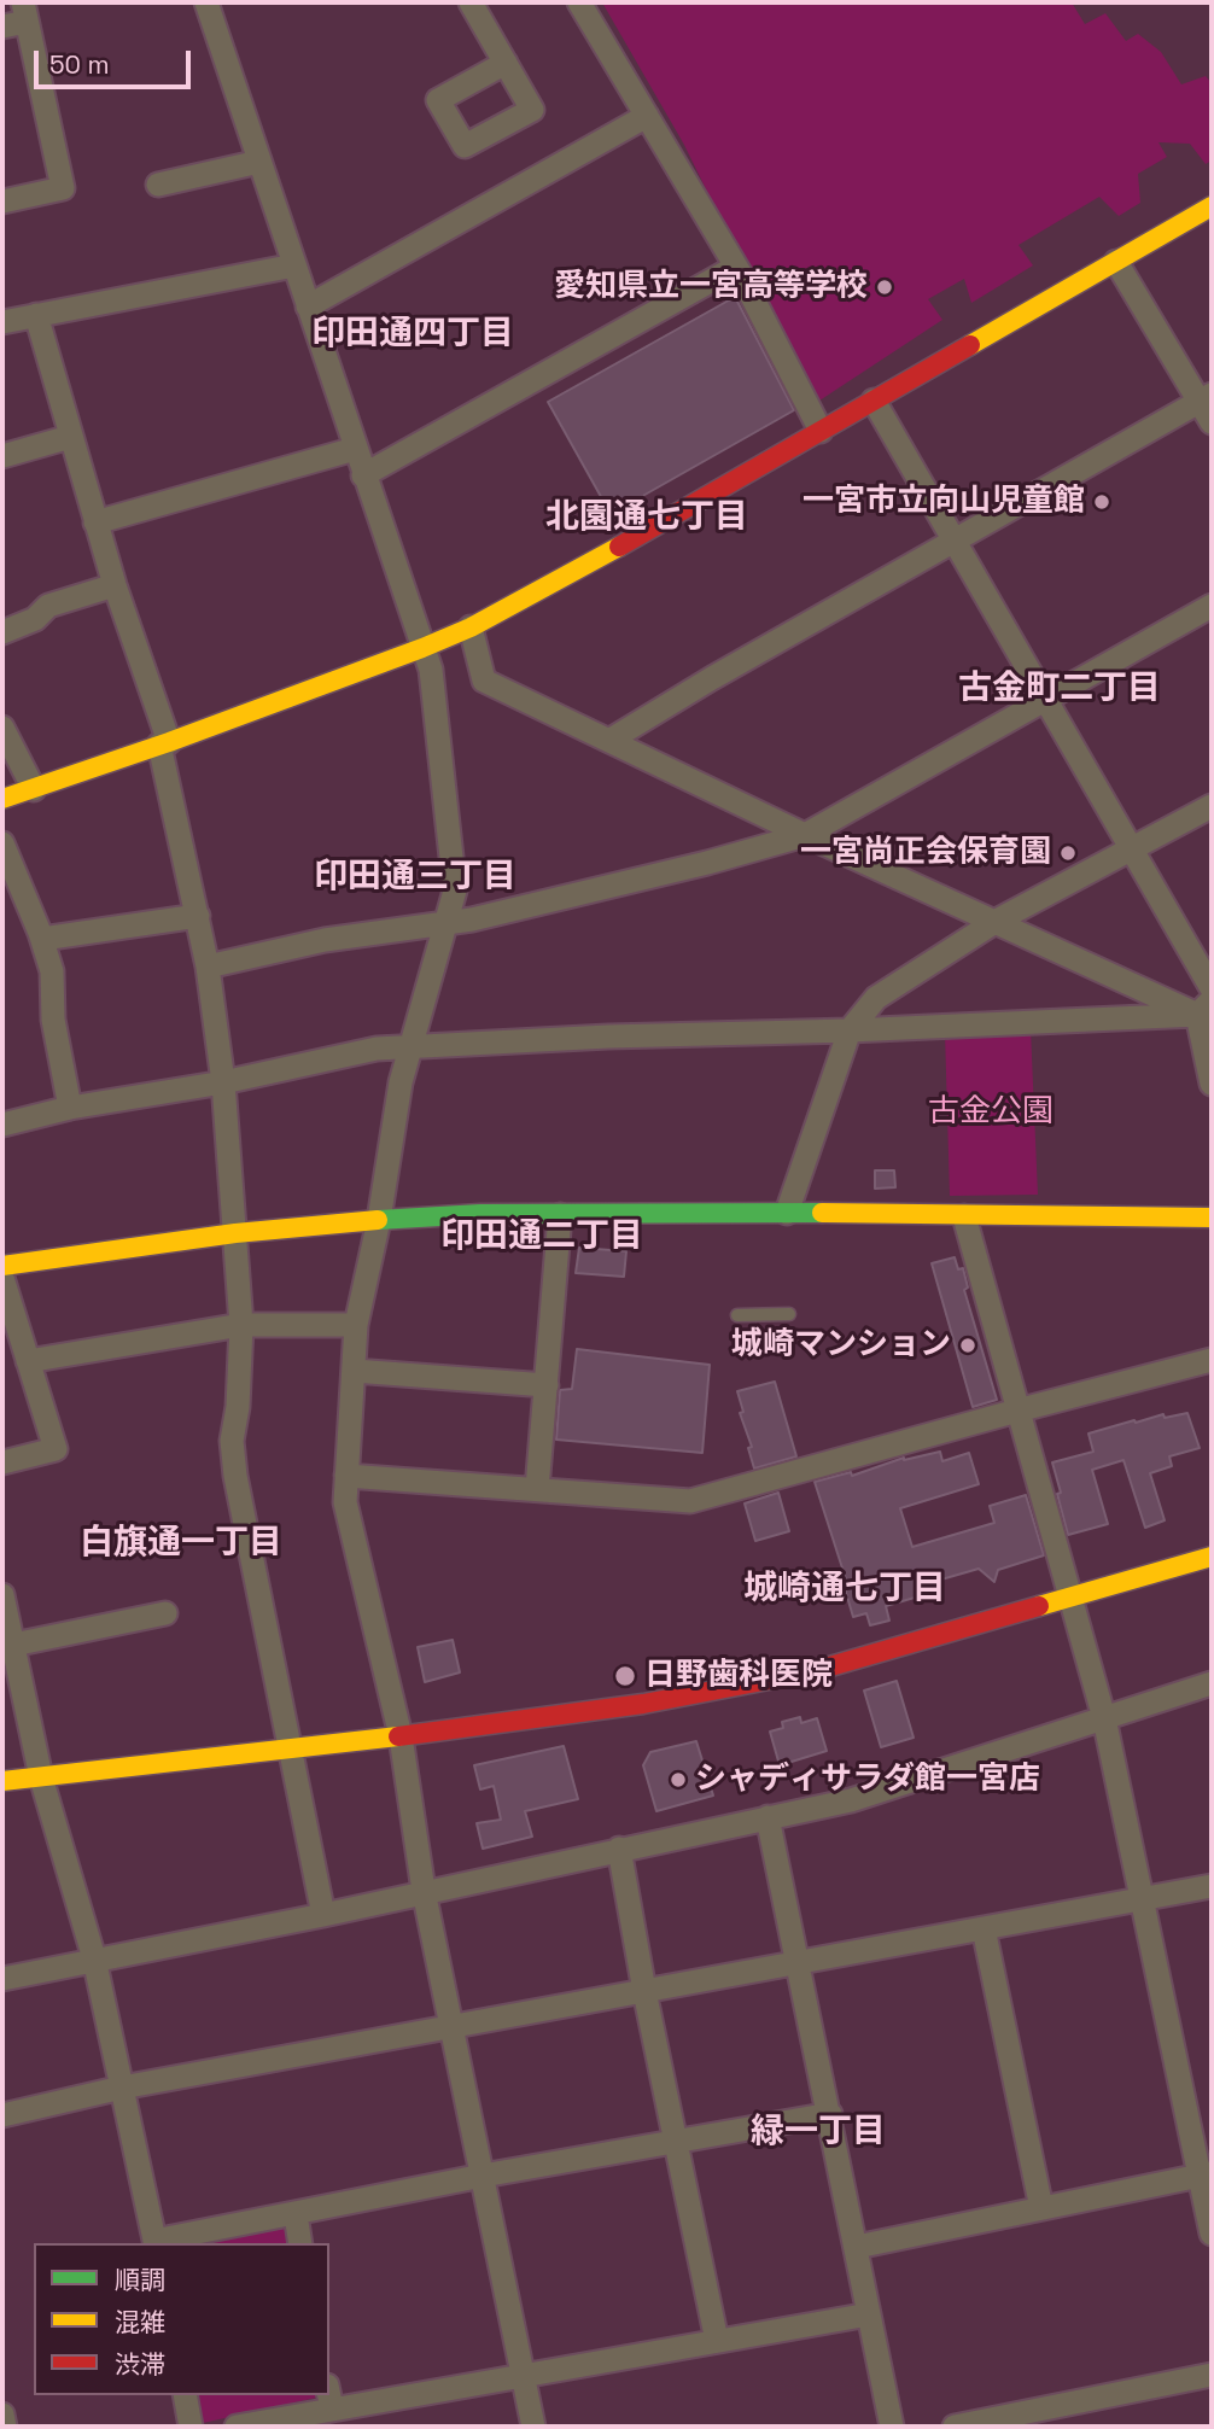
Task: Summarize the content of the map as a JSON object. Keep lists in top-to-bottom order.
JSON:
{
  "districts": [
    "印田通四丁目",
    "北園通七丁目",
    "古金町二丁目",
    "印田通三丁目",
    "印田通二丁目",
    "白旗通一丁目",
    "城崎通七丁目",
    "緑一丁目"
  ],
  "parks": ["古金公園"],
  "places": [
    "愛知県立一宮高等学校",
    "一宮市立向山児童館",
    "一宮尚正会保育園",
    "城崎マンション",
    "日野歯科医院",
    "シャディサラダ館一宮店"
  ],
  "legend": ["順調", "混雑", "渋滞"],
  "scale_bar": "50 m"
}
